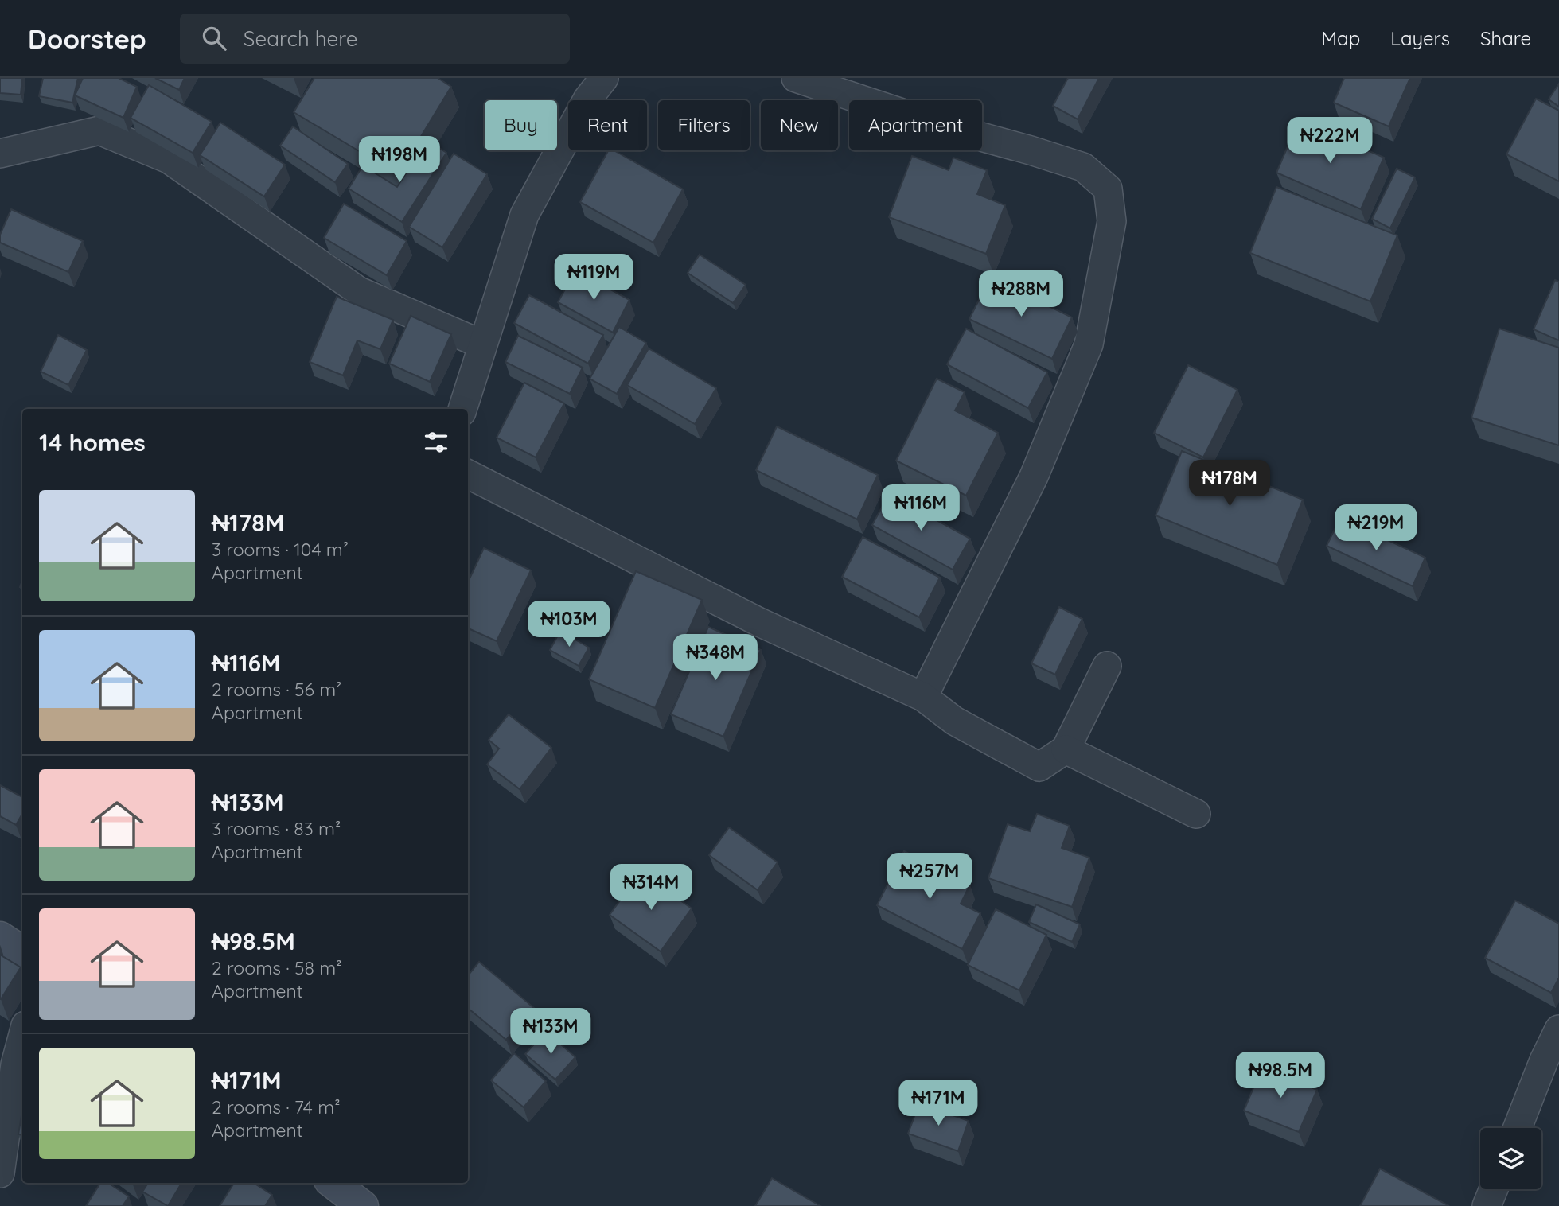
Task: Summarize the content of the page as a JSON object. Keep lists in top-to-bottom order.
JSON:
{
  "page": {
    "header": "Doorstep",
    "search": "Search here",
    "nav": ["Map", "Layers", "Share"],
    "chip": [
      "Buy",
      "Rent",
      "Filters",
      "New",
      "Apartment"
    ],
    "price": [
      "₦222M",
      "₦198M",
      "₦119M",
      "₦288M",
      "₦178M",
      "₦116M",
      "₦219M",
      "₦103M",
      "₦348M",
      "₦257M",
      "₦314M",
      "₦133M",
      "₦98.5M",
      "₦171M"
    ],
    "heading": "14 homes",
    "list": [
      {
        "name": "₦178M",
        "note": "3 rooms · 104 m² · Apartment"
      },
      {
        "name": "₦116M",
        "note": "2 rooms · 56 m² · Apartment"
      },
      {
        "name": "₦133M",
        "note": "3 rooms · 83 m² · Apartment"
      },
      {
        "name": "₦98.5M",
        "note": "2 rooms · 58 m² · Apartment"
      },
      {
        "name": "₦171M",
        "note": "2 rooms · 74 m² · Apartment"
      }
    ]
  }
}
